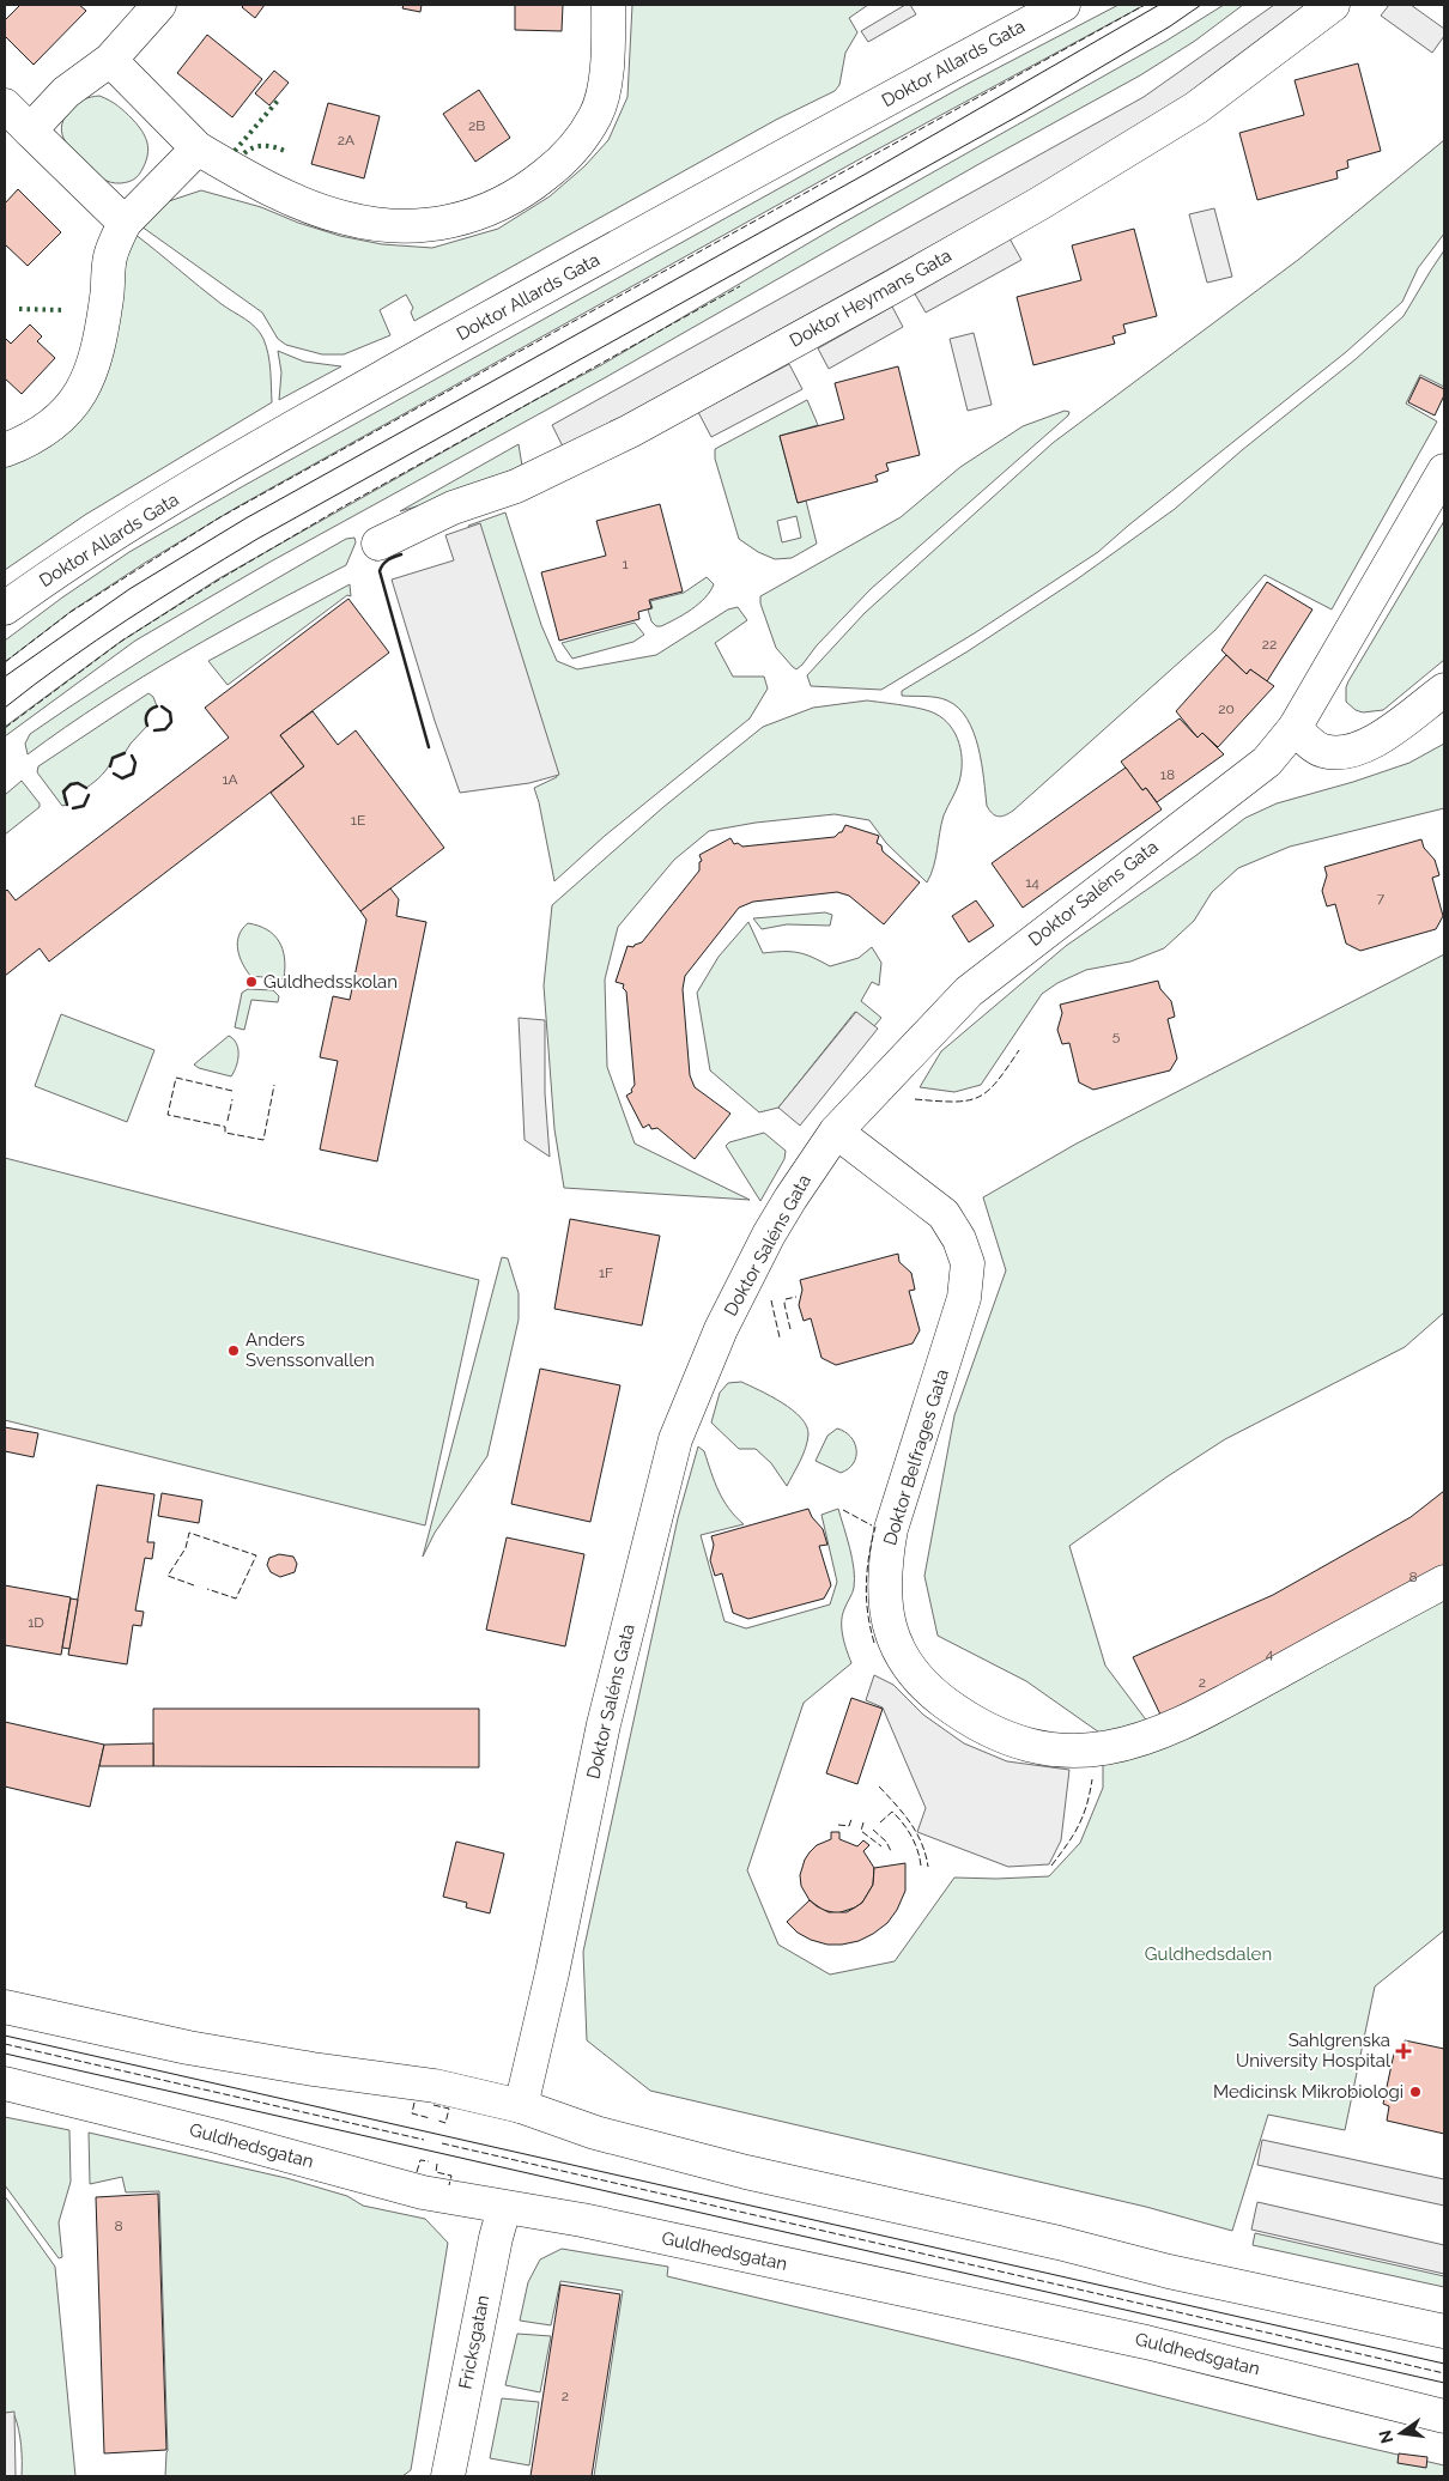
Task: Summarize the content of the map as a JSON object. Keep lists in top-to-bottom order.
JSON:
{
  "streets": {
    "street": [
      "Doktor Allards Gata",
      "Doktor Heymans Gata",
      "Doktor Saléns Gata",
      "Doktor Belfrages Gata",
      "Guldhedsgatan",
      "Fricksgatan"
    ]
  },
  "crossings": [
    ["Doktor Saléns Gata", "Doktor Belfrages Gata"],
    ["Guldhedsgatan", "Fricksgatan"]
  ],
  "parks": ["Guldhedsdalen"],
  "places": {
    "other": ["Guldhedsskolan", "Anders Svenssonvallen", "Medicinsk Mikrobiologi"],
    "health": ["Sahlgrenska University Hospital"]
  },
  "house_numbers": [
    "2B",
    "2A",
    "1",
    "22",
    "20",
    "18",
    "1A",
    "1E",
    "14",
    "7",
    "5",
    "1F",
    "8",
    "1D",
    "4",
    "2",
    "8",
    "2"
  ],
  "north": "left"
}
